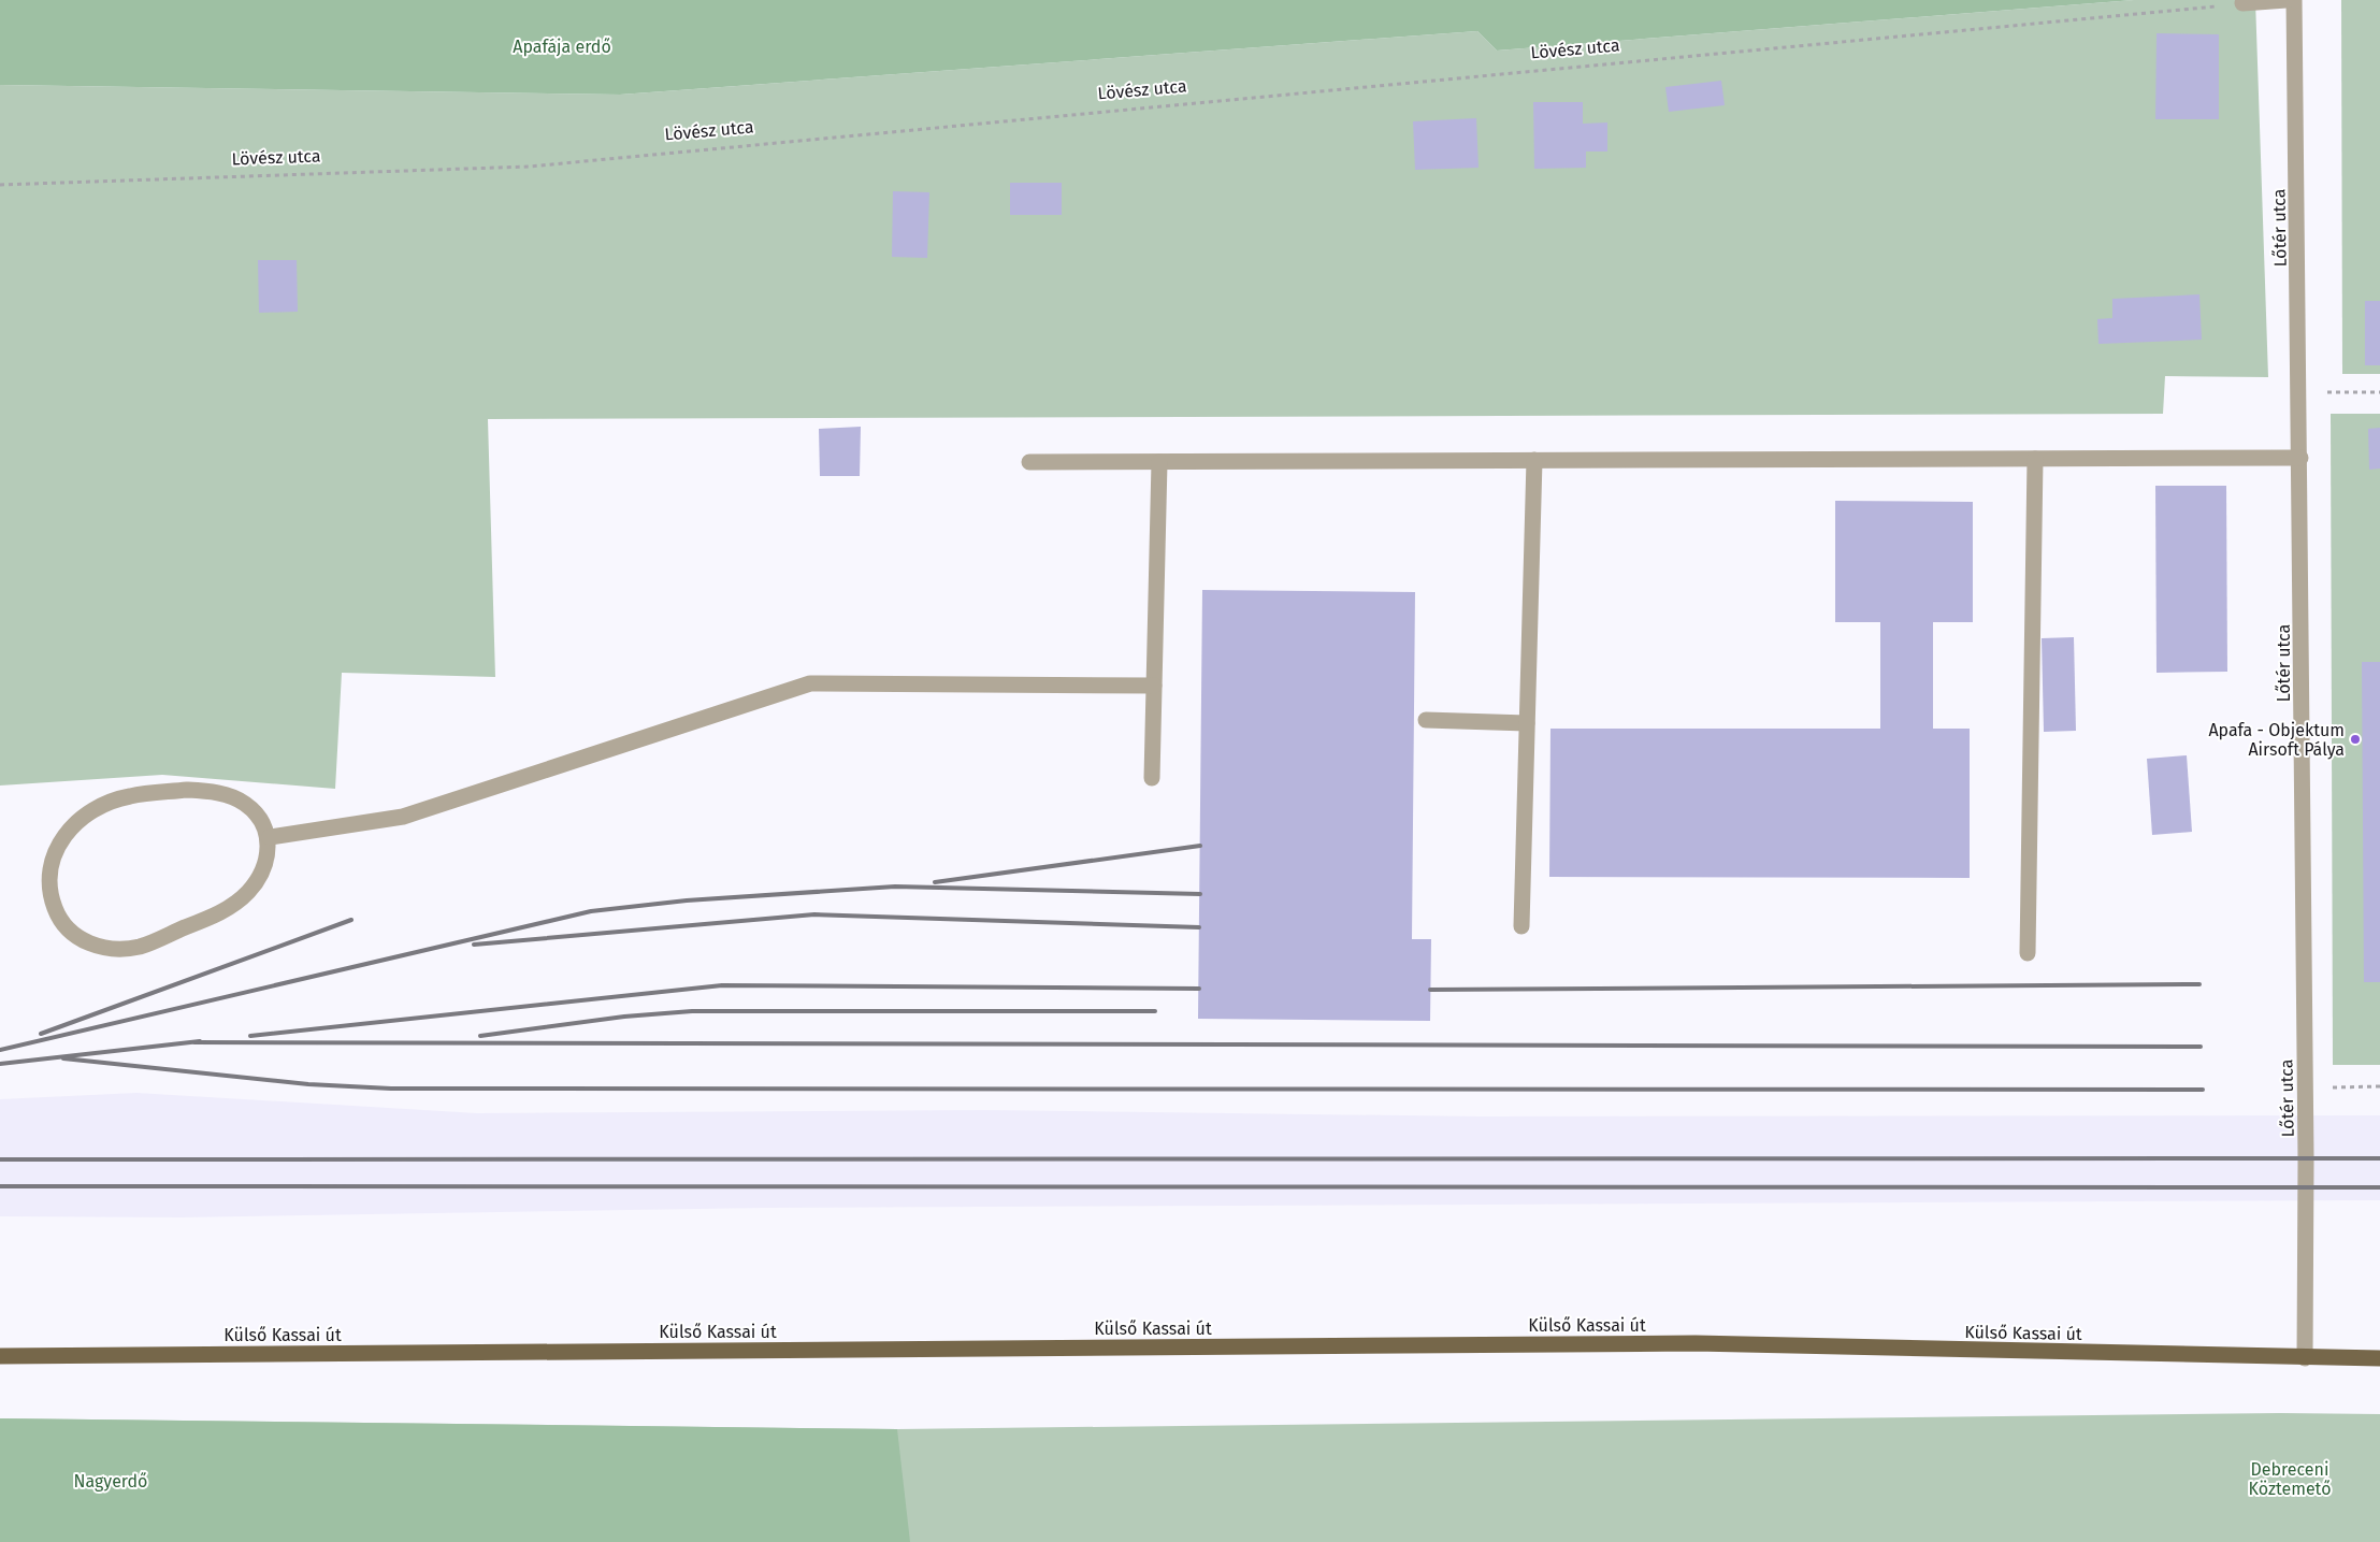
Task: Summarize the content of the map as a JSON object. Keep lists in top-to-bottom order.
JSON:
{
  "streets": {
    "main road": ["Külső Kassai út"],
    "street": ["Lőtér utca"],
    "path": ["Lövész utca"]
  },
  "crossings": [
    ["Lőtér utca", "Külső Kassai út"]
  ],
  "parks": ["Apafája erdő", "Debreceni Köztemető", "Nagyerdő"],
  "places": ["Apafa - Objektum Airsoft Pálya"]
}
